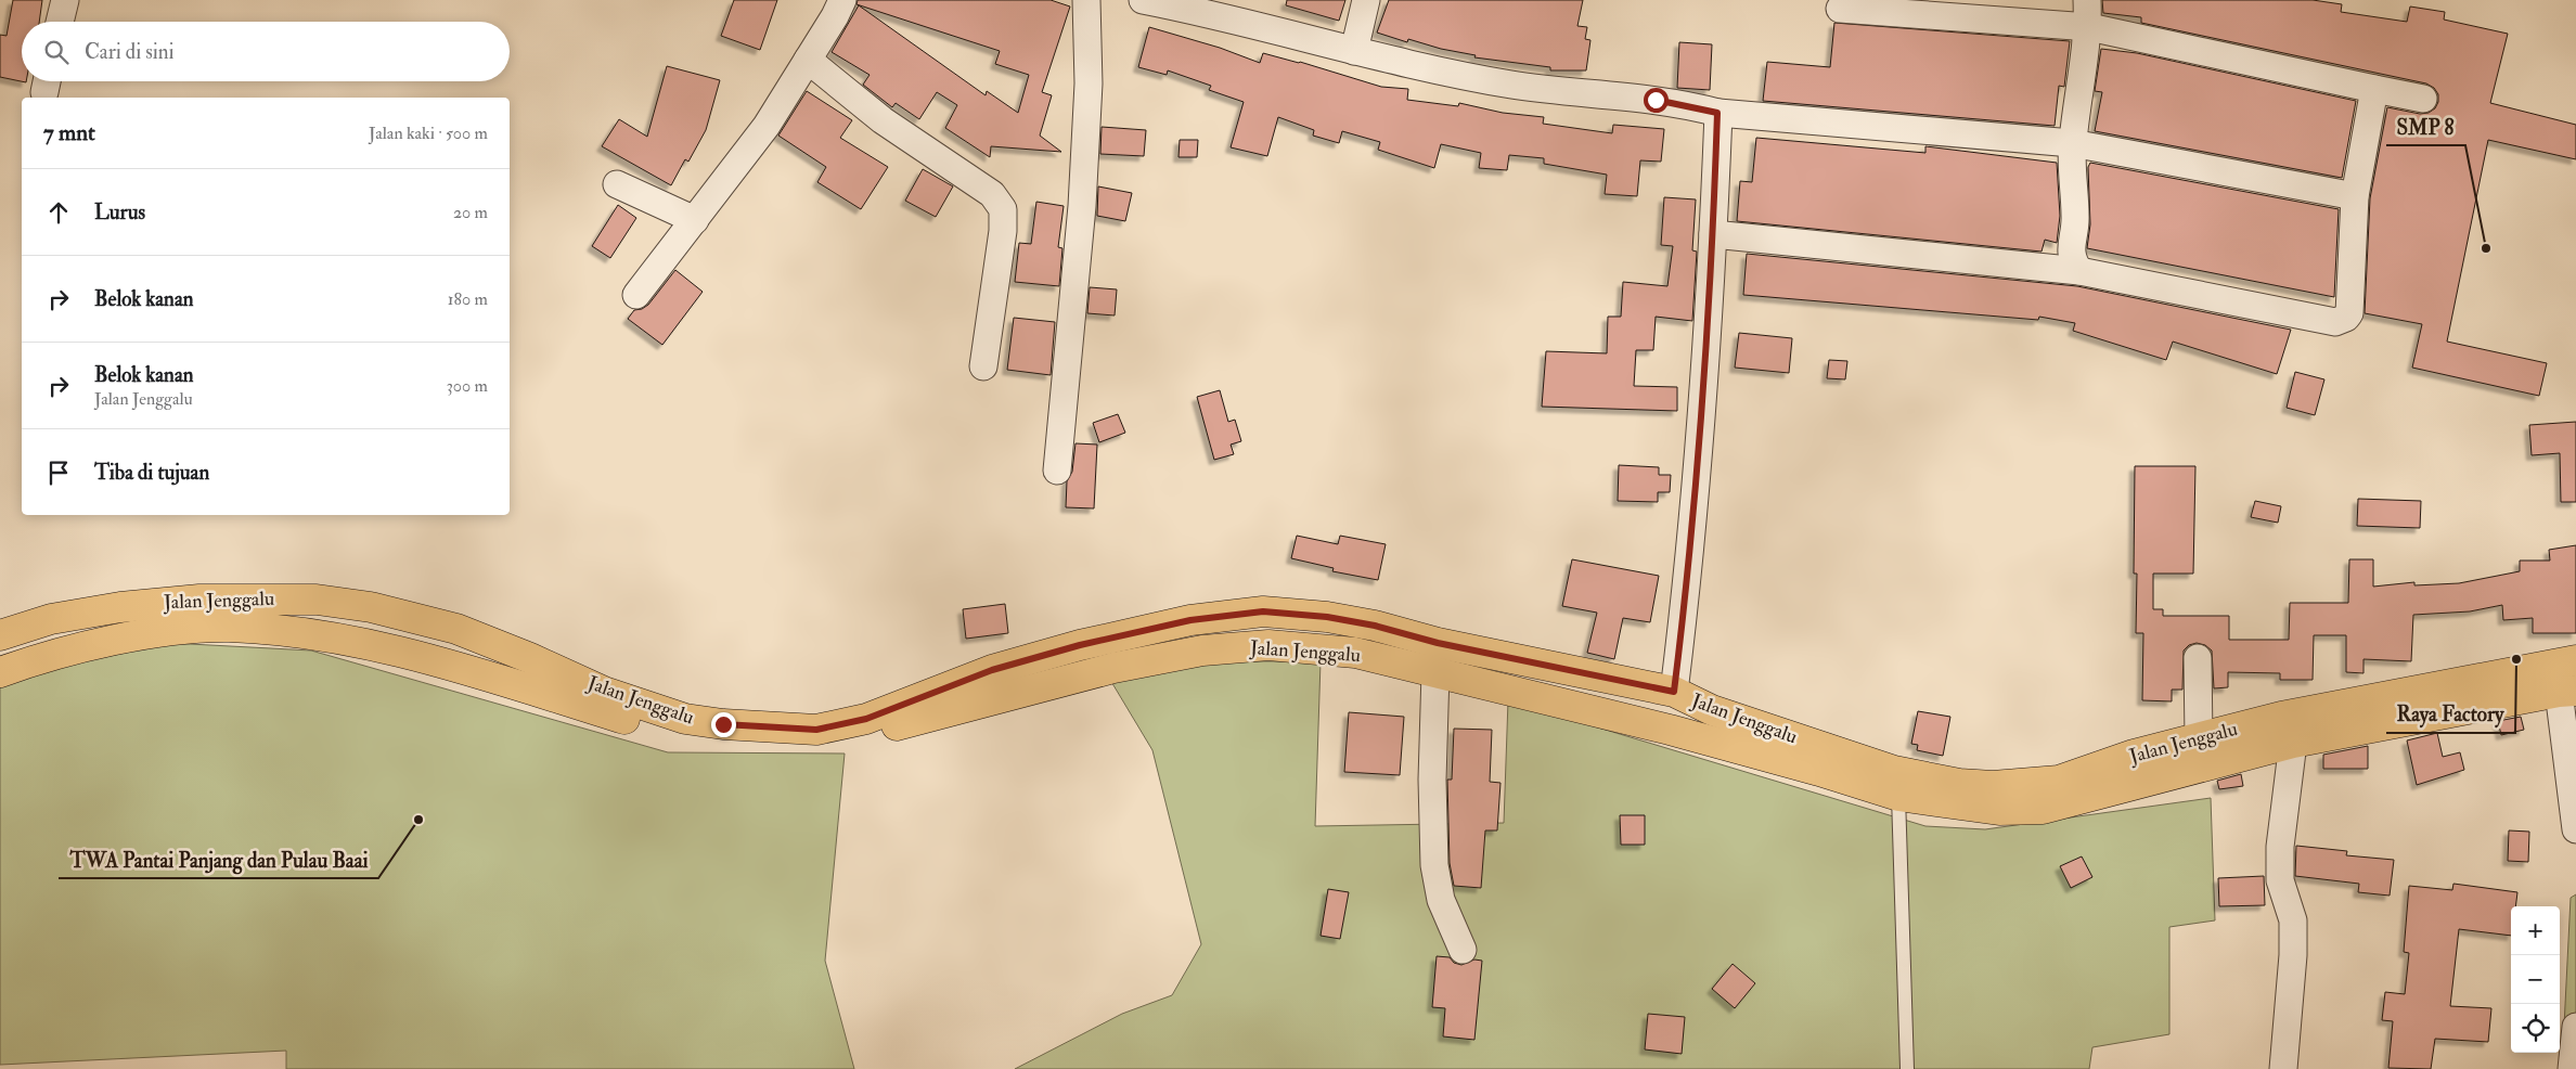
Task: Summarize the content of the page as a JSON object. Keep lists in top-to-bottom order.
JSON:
{
  "streets": {
    "main road": ["Jalan Jenggalu"]
  },
  "places": ["SMP 8", "Raya Factory", "TWA Pantai Panjang dan Pulau Baai"],
  "page": {
    "search": "Cari di sini",
    "heading": ["7 mnt", "Jalan kaki · 500 m"],
    "list": [
      ["Lurus", "20 m"],
      ["Belok kanan", "180 m"],
      ["Belok kanan", "Jalan Jenggalu", "300 m"],
      "Tiba di tujuan"
    ],
    "map_buttons": ["+", "−"]
  }
}
